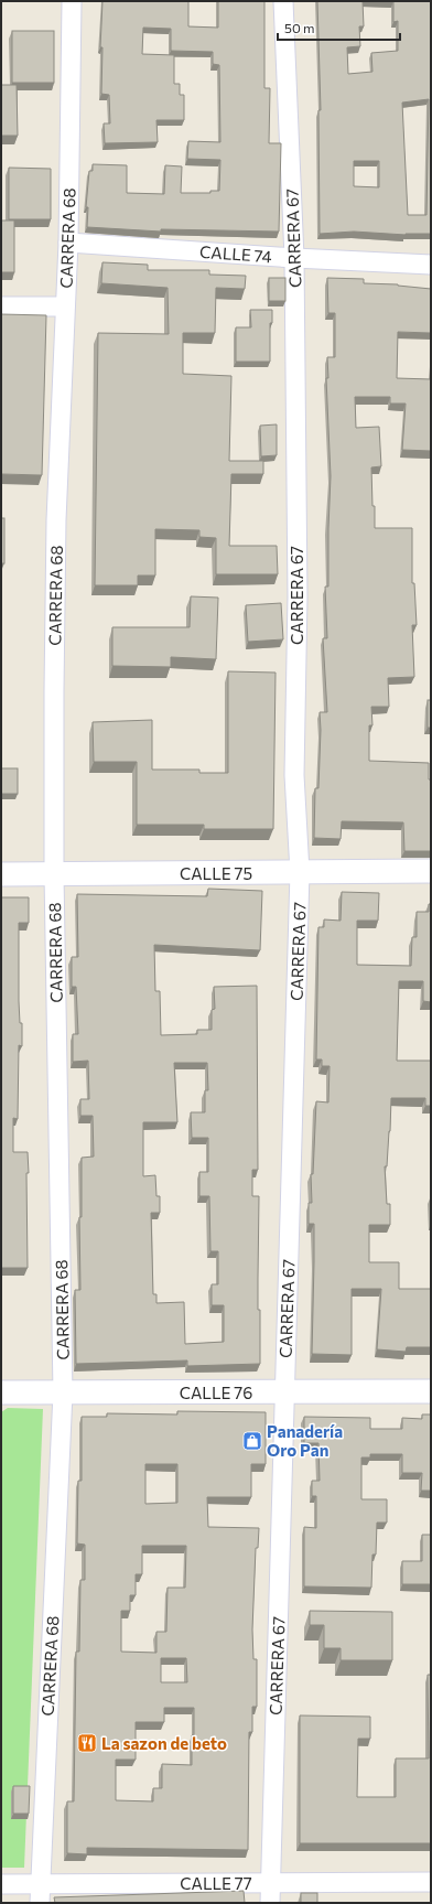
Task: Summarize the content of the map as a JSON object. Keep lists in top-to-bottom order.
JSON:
{
  "streets": {
    "street": [
      "CARRERA 68",
      "CARRERA 67",
      "CALLE 74",
      "CALLE 75",
      "CALLE 76",
      "CALLE 77"
    ]
  },
  "crossings": [
    ["CARRERA 68", "CALLE 74"],
    ["CARRERA 68", "CALLE 75"],
    ["CARRERA 68", "CALLE 76"],
    ["CARRERA 68", "CALLE 77"],
    ["CARRERA 67", "CALLE 74"],
    ["CARRERA 67", "CALLE 75"],
    ["CARRERA 67", "CALLE 76"],
    ["CARRERA 67", "CALLE 77"]
  ],
  "places": {
    "shop": ["Panadería Oro Pan"],
    "restaurant": ["La sazon de beto"]
  },
  "scale_bar": "50 m"
}
